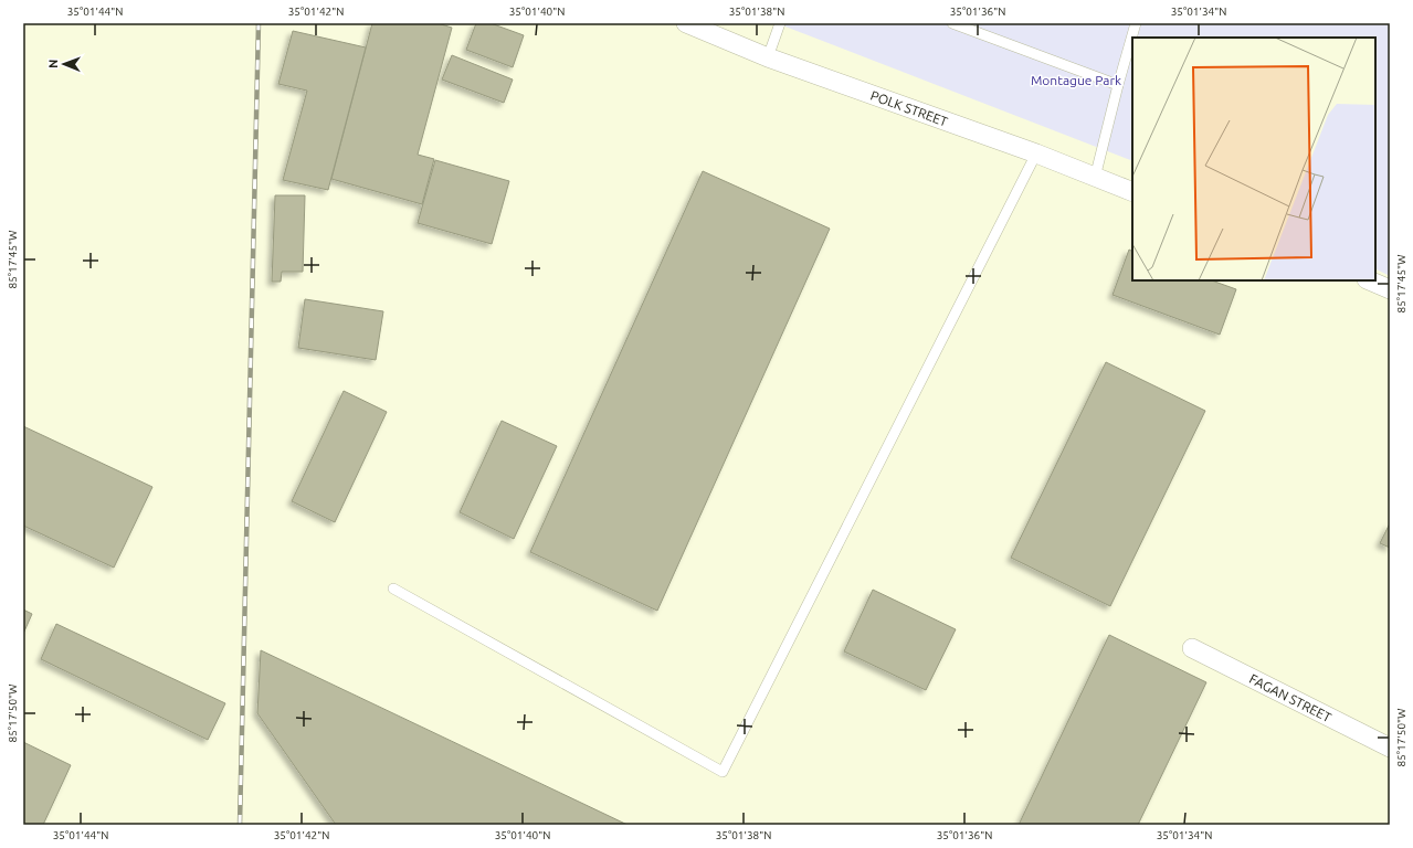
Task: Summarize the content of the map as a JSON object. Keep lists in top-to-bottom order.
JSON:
{
  "streets": {
    "street": ["POLK STREET", "FAGAN STREET"]
  },
  "parks": ["Montague Park"],
  "north": "left",
  "coordinates": [
    "35°01'44\"N",
    "35°01'42\"N",
    "35°01'40\"N",
    "35°01'38\"N",
    "35°01'36\"N",
    "35°01'34\"N",
    "85°17'45\"W",
    "85°17'50\"W"
  ]
}
